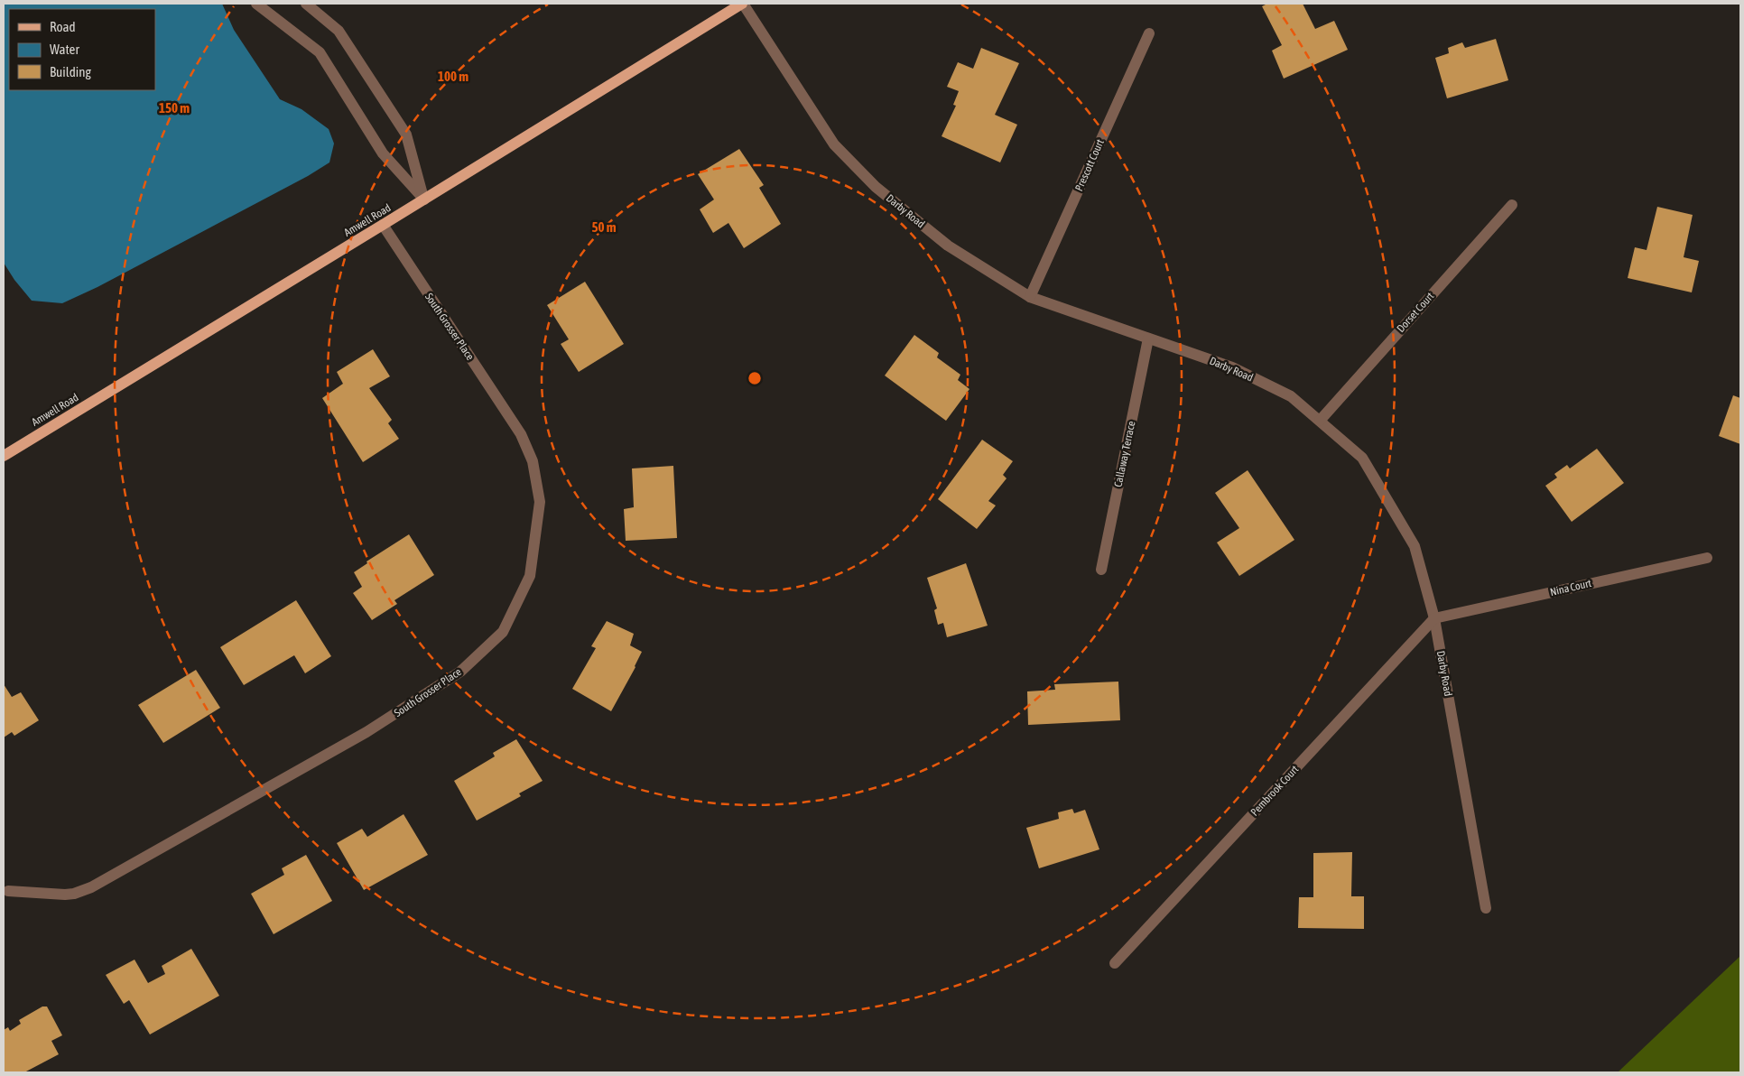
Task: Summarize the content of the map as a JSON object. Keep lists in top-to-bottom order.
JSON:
{
  "streets": {
    "main road": ["Amwell Road"],
    "street": [
      "Prescott Court",
      "Darby Road",
      "Dorset Court",
      "South Grosser Place",
      "Callaway Terrace",
      "Nina Court",
      "Pembrook Court"
    ]
  },
  "crossings": [
    ["Prescott Court", "Darby Road"],
    ["Darby Road", "Amwell Road"],
    ["Darby Road", "Dorset Court"],
    ["Darby Road", "Callaway Terrace"],
    ["Darby Road", "Nina Court"],
    ["Darby Road", "Pembrook Court"],
    ["Amwell Road", "South Grosser Place"],
    ["Nina Court", "Pembrook Court"]
  ],
  "legend": ["Road", "Water", "Building"],
  "rings": ["100 m", "150 m", "50 m"]
}
